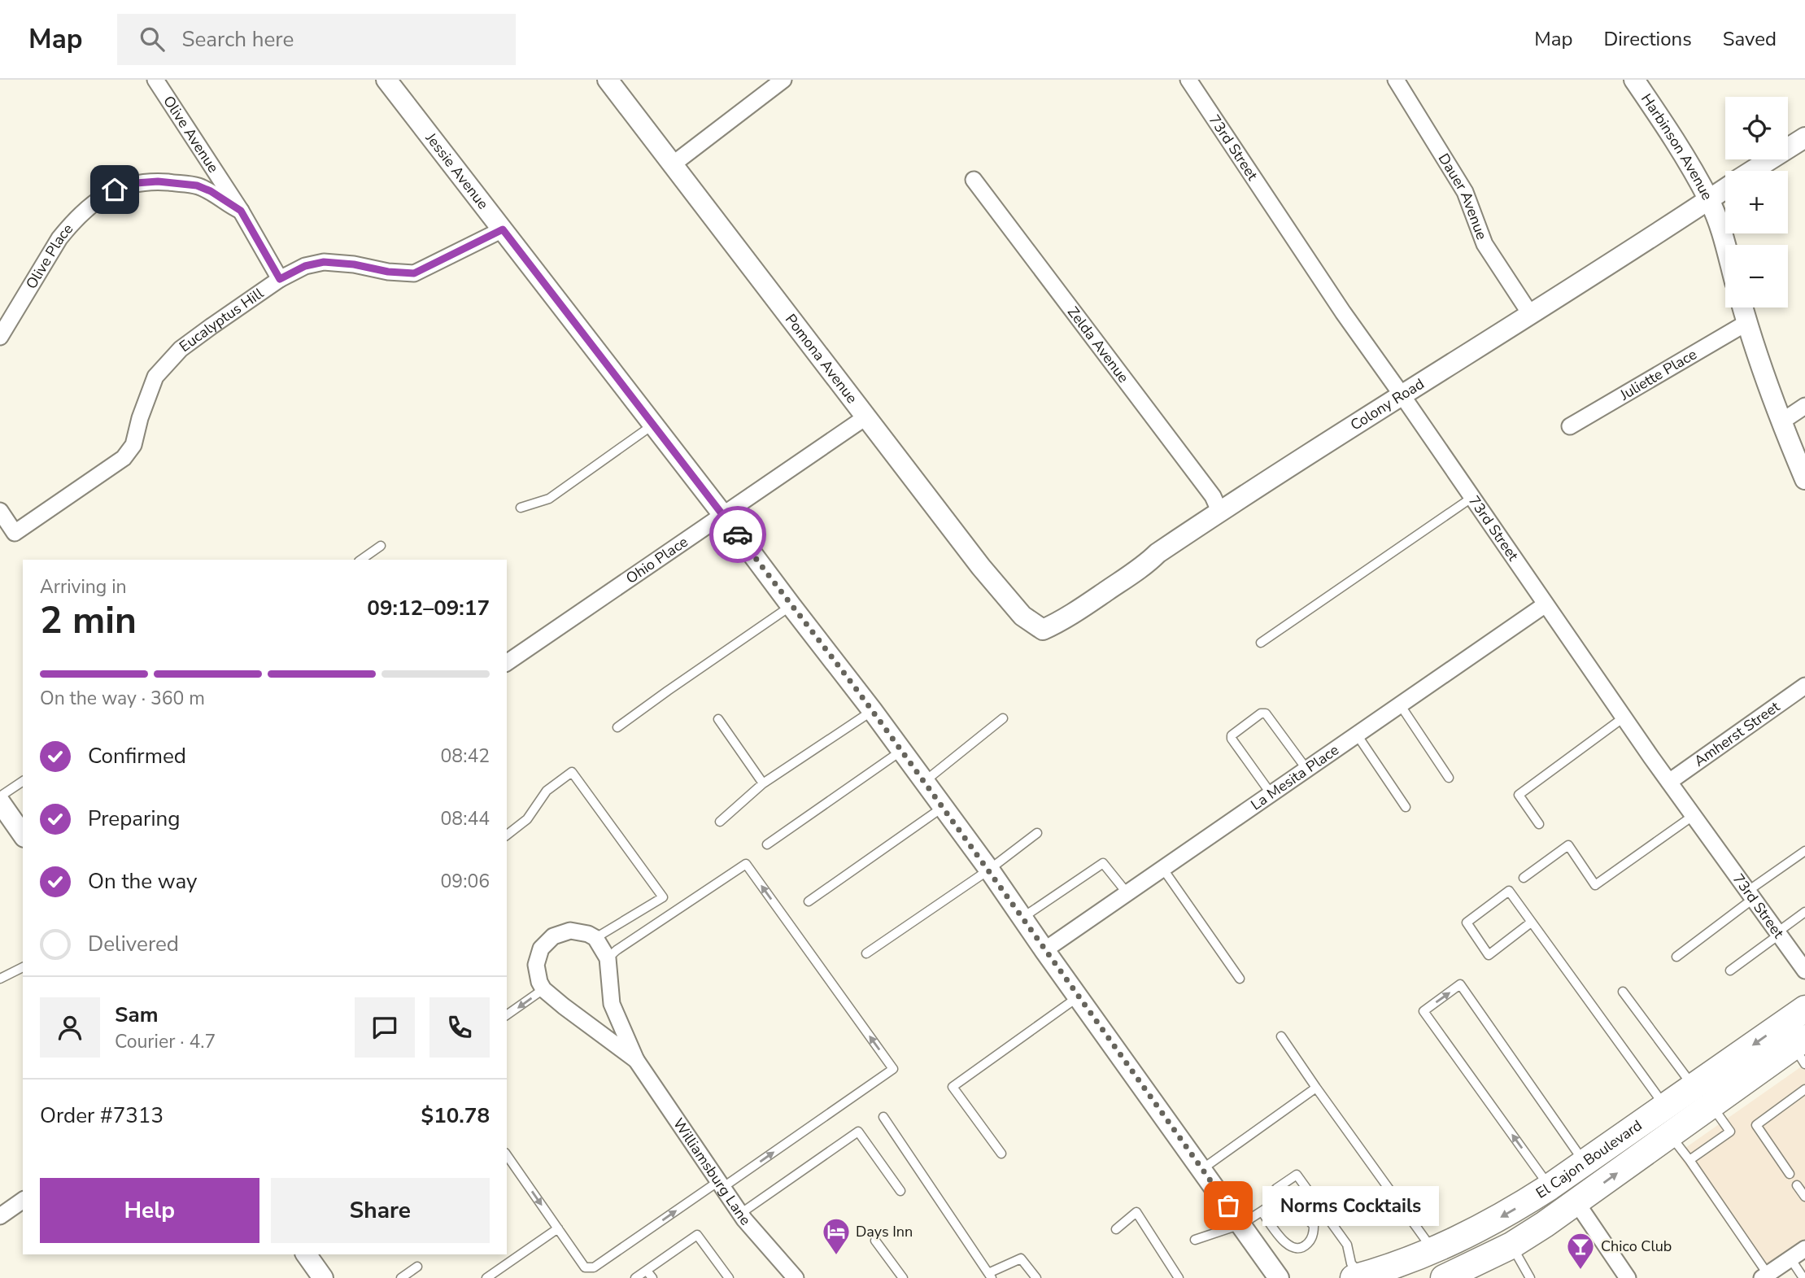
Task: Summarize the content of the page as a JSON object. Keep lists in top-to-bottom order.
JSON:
{
  "streets": {
    "main road": ["El Cajon Boulevard"],
    "street": [
      "Olive Avenue",
      "73rd Street",
      "Harbinson Avenue",
      "Jessie Avenue",
      "Dauer Avenue",
      "Olive Place",
      "Eucalyptus Hill",
      "Zelda Avenue",
      "Pomona Avenue",
      "Juliette Place",
      "Colony Road",
      "Ohio Place",
      "Amherst Street",
      "La Mesita Place",
      "Williamsburg Lane"
    ]
  },
  "crossings": [
    ["Olive Avenue", "Olive Place"],
    ["Olive Avenue", "Eucalyptus Hill"],
    ["73rd Street", "Colony Road"],
    ["73rd Street", "Amherst Street"],
    ["73rd Street", "La Mesita Place"],
    ["Harbinson Avenue", "Colony Road"],
    ["Jessie Avenue", "Eucalyptus Hill"],
    ["Jessie Avenue", "Ohio Place"],
    ["Jessie Avenue", "La Mesita Place"],
    ["Dauer Avenue", "Colony Road"],
    ["Zelda Avenue", "Colony Road"],
    ["Pomona Avenue", "Colony Road"],
    ["Pomona Avenue", "Ohio Place"]
  ],
  "places": {
    "other": ["Norms Cocktails"],
    "hotel": ["Days Inn"],
    "bar": ["Chico Club"]
  },
  "page": {
    "header": "Map",
    "search": "Search here",
    "nav": ["Map", "Directions", "Saved"],
    "map_buttons": ["+", "−"],
    "heading": ["2 min", "Arriving in", "09:12–09:17"],
    "panel": [
      "Sam",
      "Courier · 4.7",
      "Order #7313",
      "$10.78"
    ],
    "bar": "On the way · 360 m",
    "list": [
      ["Confirmed", "08:42"],
      ["Preparing", "08:44"],
      ["On the way", "09:06"],
      "Delivered"
    ],
    "buttons": ["Help", "Share"],
    "bubble": "Norms Cocktails"
  }
}
